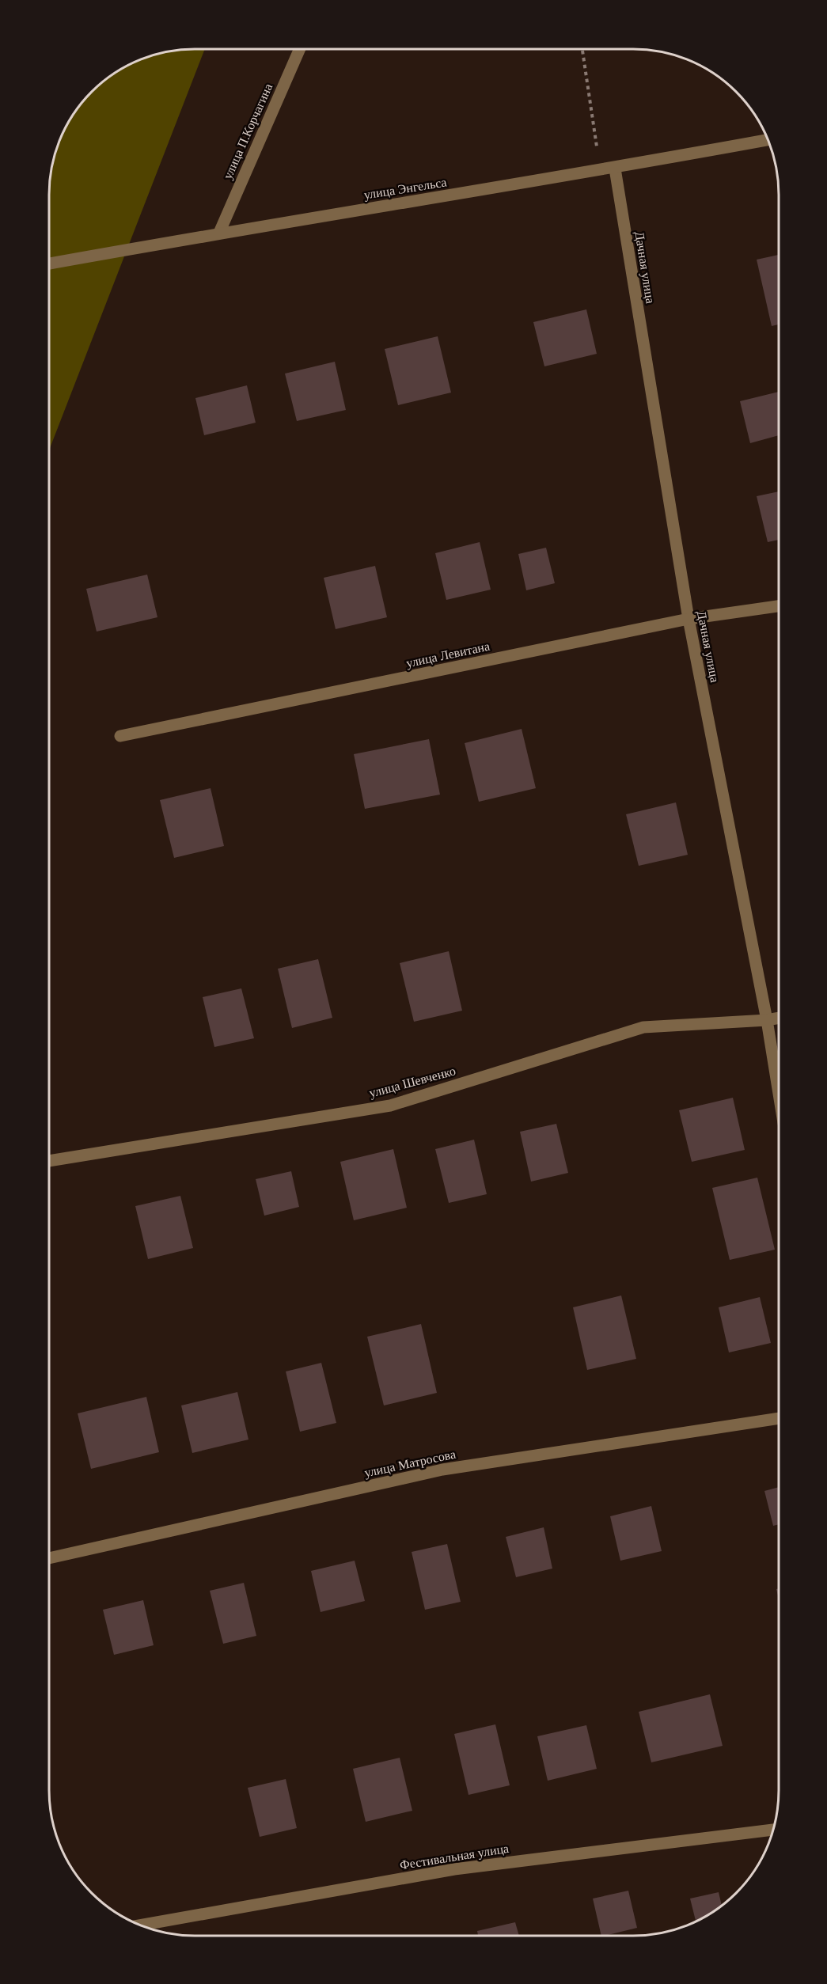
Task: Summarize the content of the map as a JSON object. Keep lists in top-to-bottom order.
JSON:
{
  "streets": {
    "street": [
      "улица П.Корчагина",
      "улица Энгельса",
      "Дачная улица",
      "улица Левитана",
      "улица Шевченко",
      "улица Матросова",
      "Фестивальная улица"
    ]
  },
  "crossings": [
    ["улица П.Корчагина", "улица Энгельса"],
    ["улица Энгельса", "Дачная улица"],
    ["Дачная улица", "улица Левитана"],
    ["Дачная улица", "улица Шевченко"]
  ]
}
